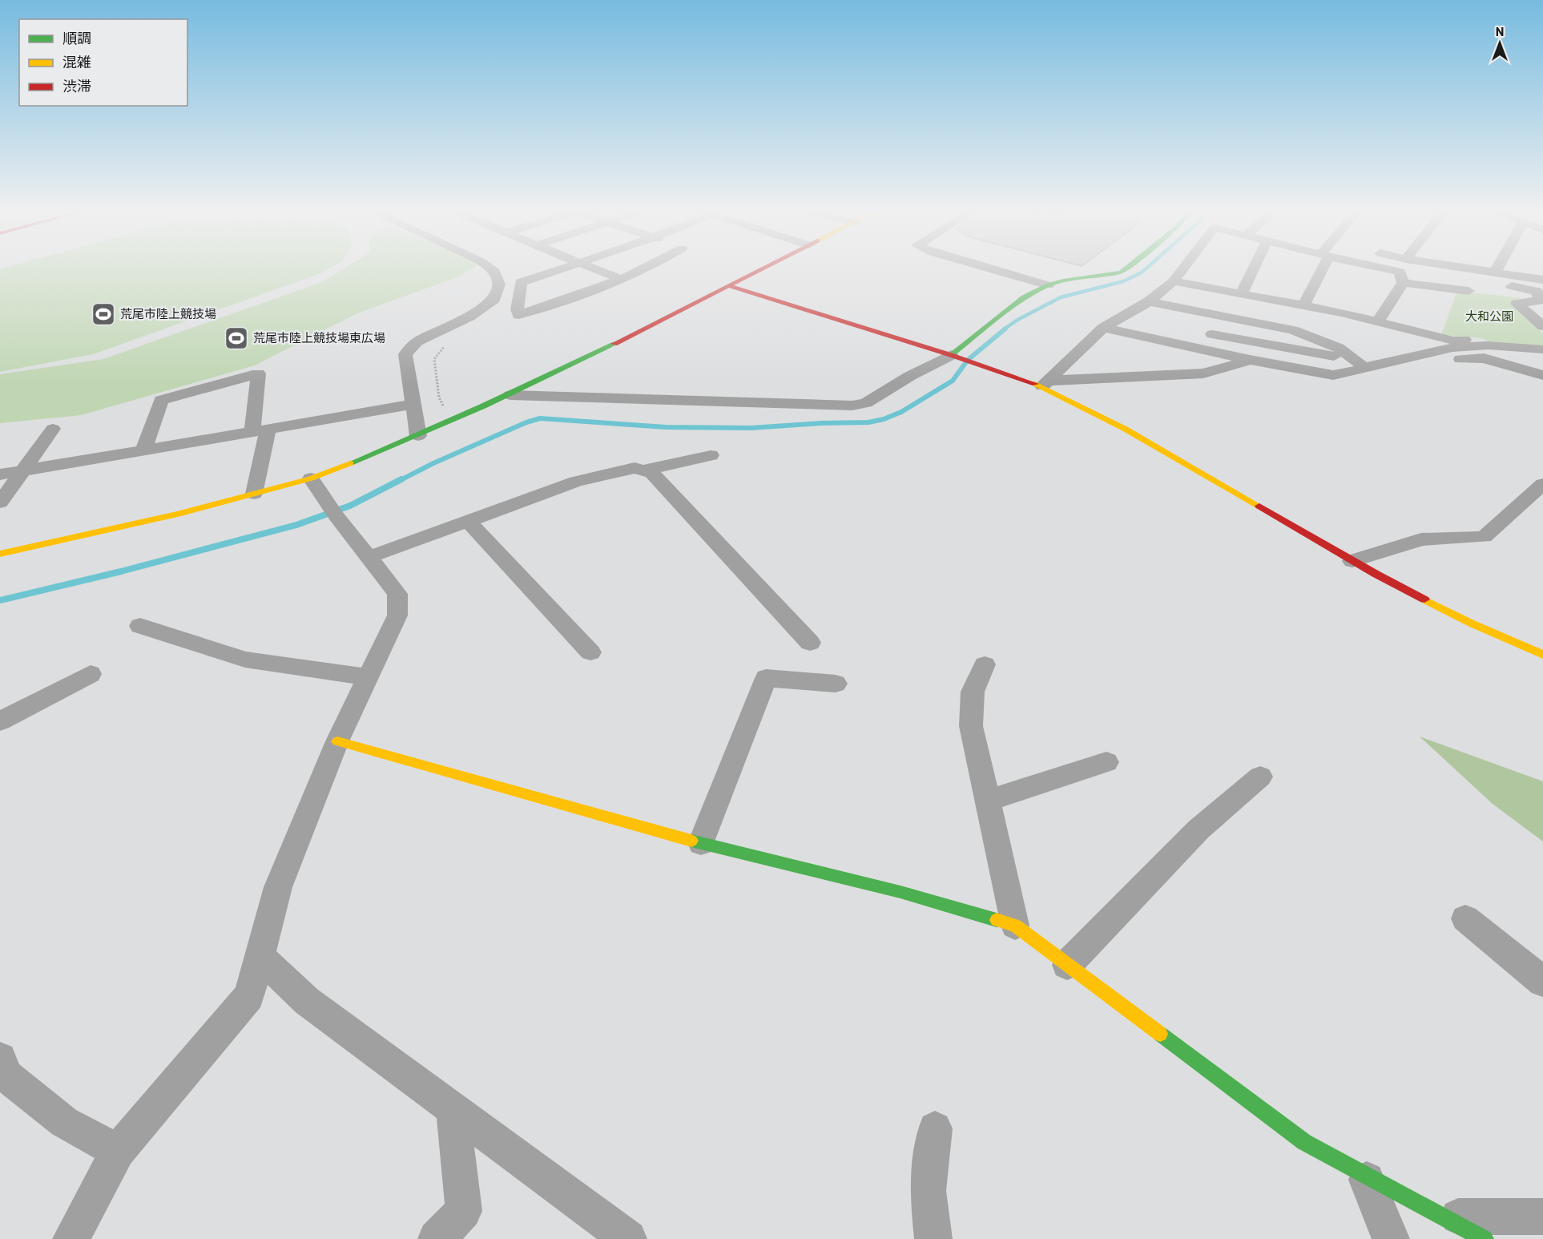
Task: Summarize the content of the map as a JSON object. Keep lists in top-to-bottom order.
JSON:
{
  "parks": ["大和公園"],
  "places": {
    "sports": ["荒尾市陸上競技場", "荒尾市陸上競技場東広場"]
  },
  "legend": ["順調", "混雑", "渋滞"],
  "north": "top"
}
